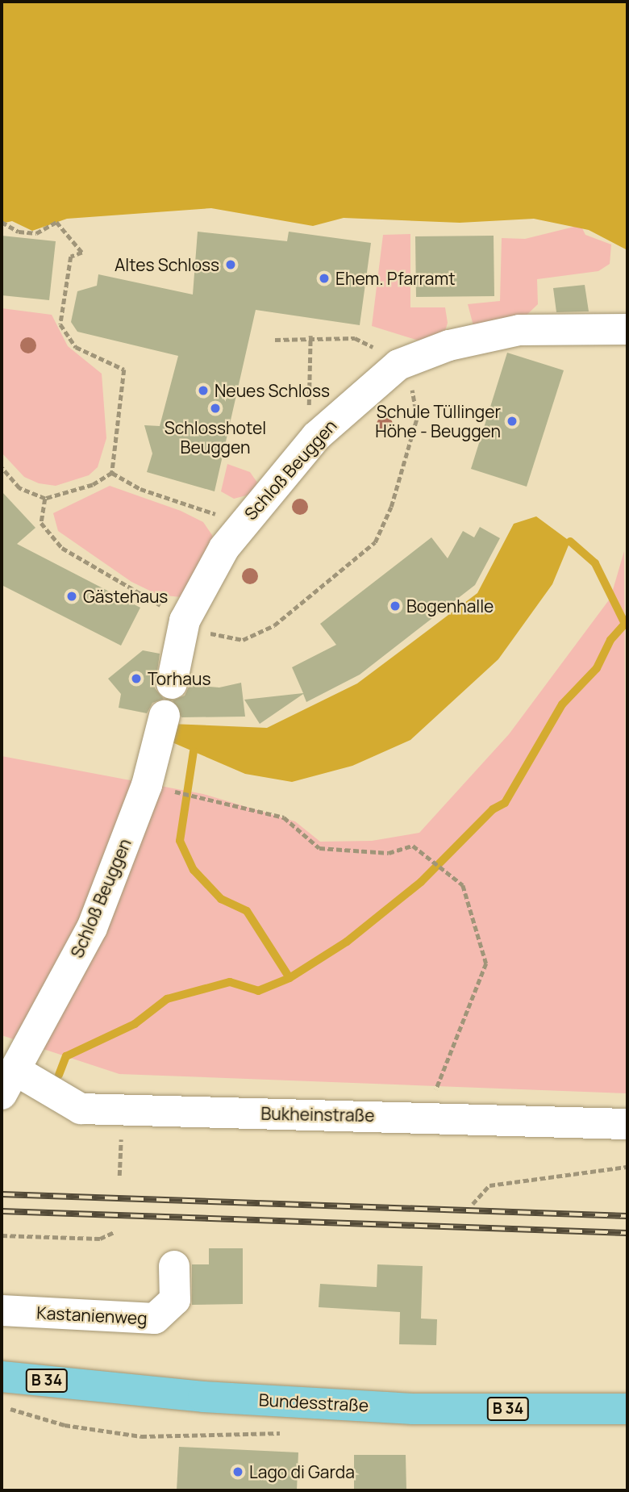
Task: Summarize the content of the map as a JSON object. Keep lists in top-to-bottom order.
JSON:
{
  "streets": {
    "main road": ["B 34", "Bundesstraße"],
    "street": ["Schloß Beuggen", "Bukheinstraße", "Kastanienweg"]
  },
  "crossings": [
    ["Schloß Beuggen", "Bukheinstraße"]
  ],
  "places": [
    "Altes Schloss",
    "Ehem. Pfarramt",
    "Neues Schloss",
    "Schlosshotel Beuggen",
    "Schule Tüllinger Höhe - Beuggen",
    "Gästehaus",
    "Bogenhalle",
    "Torhaus",
    "Lago di Garda"
  ]
}
